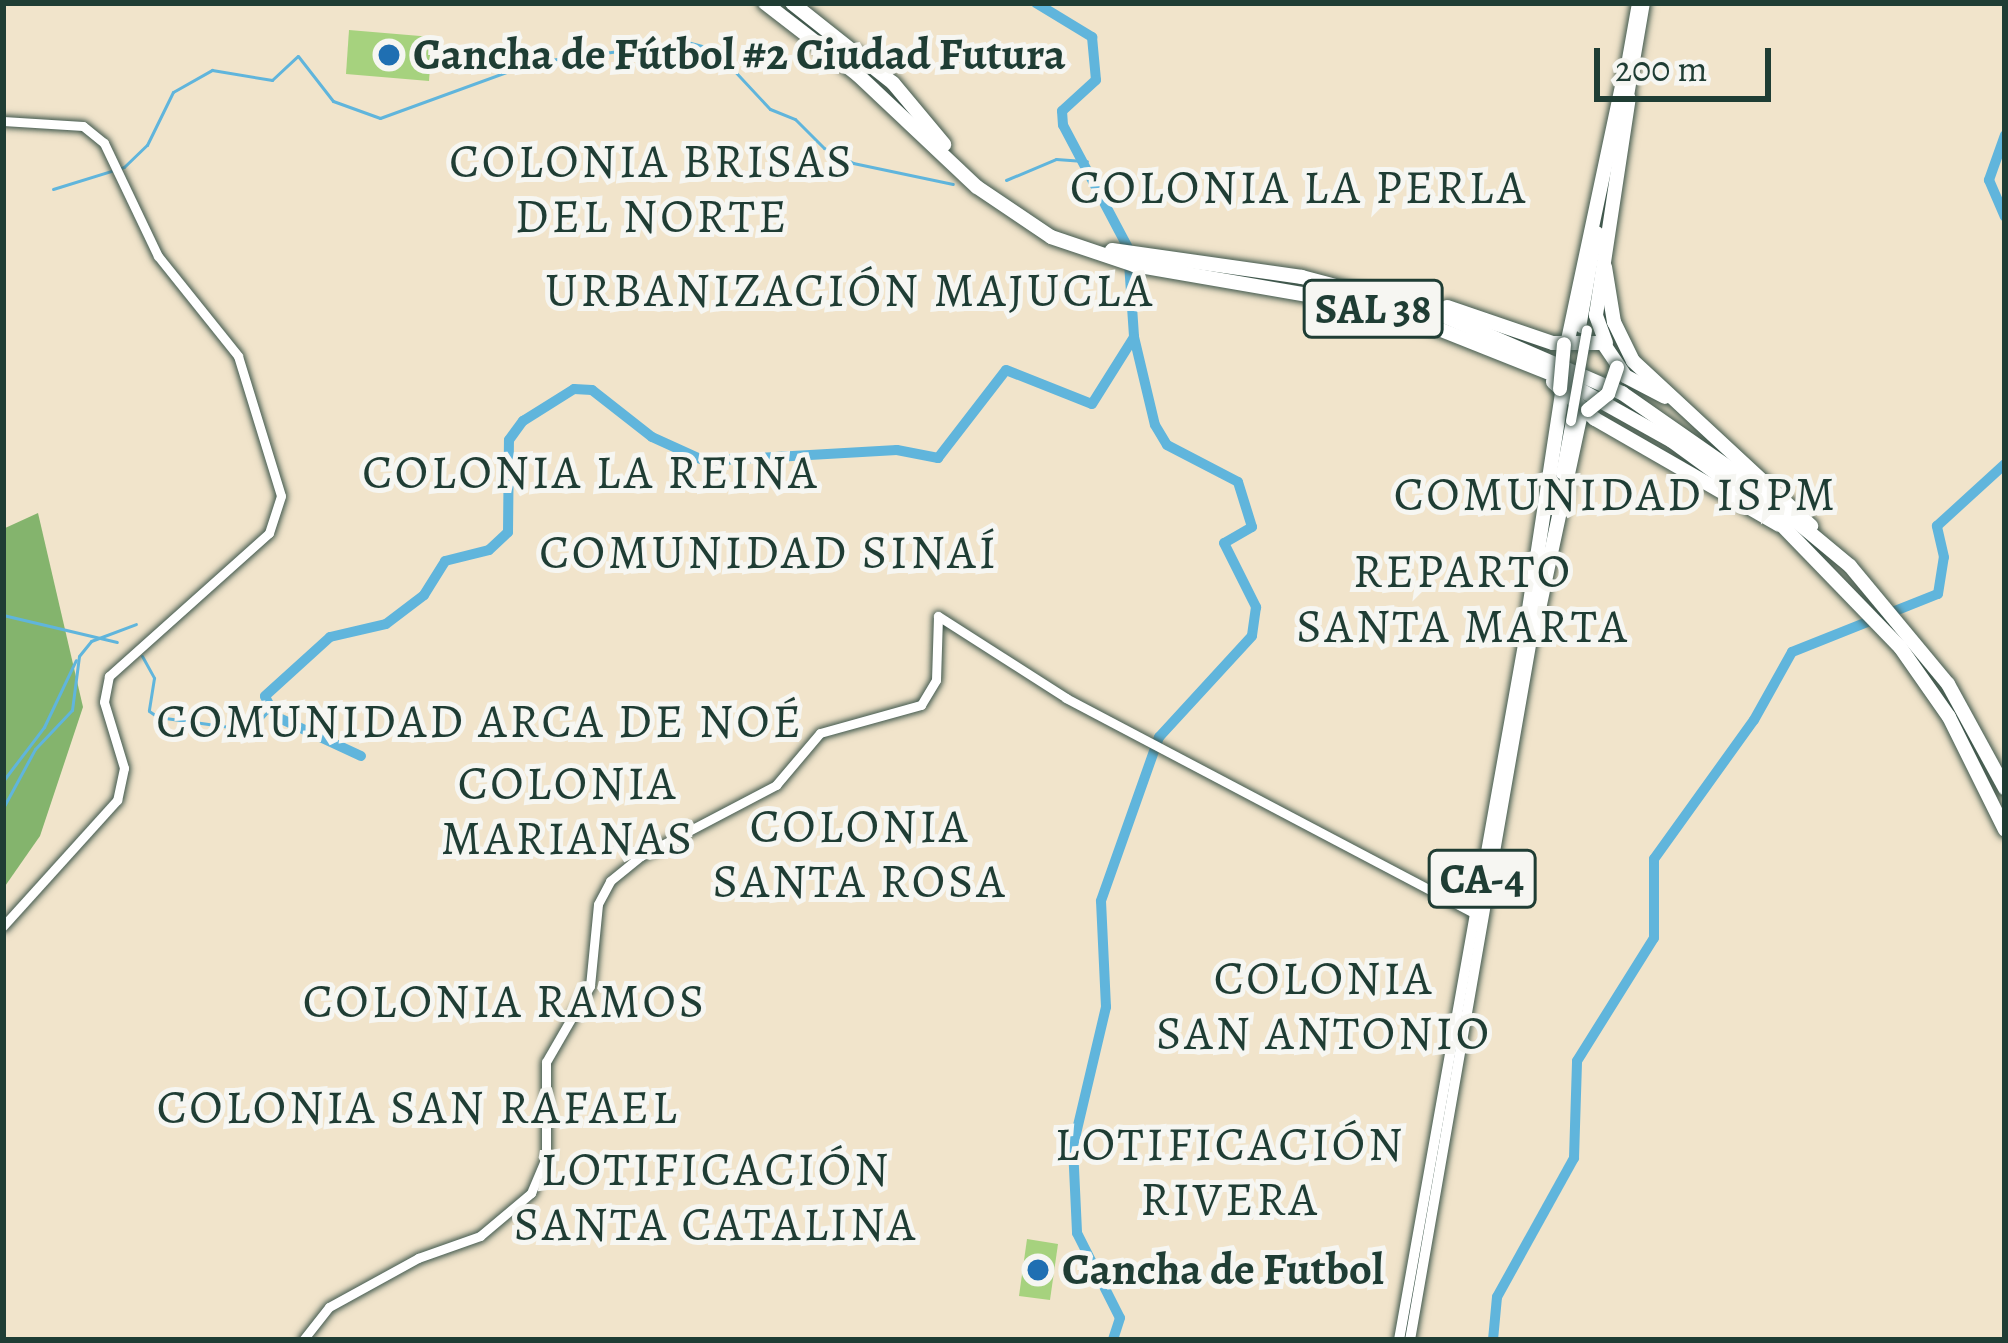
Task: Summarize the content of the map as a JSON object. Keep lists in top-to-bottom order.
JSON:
{
  "streets": {
    "highway": ["SAL 38"],
    "main road": ["CA-4"]
  },
  "districts": [
    "COLONIA BRISAS DEL NORTE",
    "COLONIA LA PERLA",
    "URBANIZACIÓN MAJUCLA",
    "COLONIA LA REINA",
    "COMUNIDAD ISPM",
    "COMUNIDAD SINAÍ",
    "REPARTO SANTA MARTA",
    "COMUNIDAD ARCA DE NOÉ",
    "COLONIA MARIANAS",
    "COLONIA SANTA ROSA",
    "COLONIA SAN ANTONIO",
    "COLONIA RAMOS",
    "COLONIA SAN RAFAEL",
    "LOTIFICACIÓN RIVERA",
    "LOTIFICACIÓN SANTA CATALINA"
  ],
  "places": ["Cancha de Fútbol #2 Ciudad Futura", "Cancha de Futbol"],
  "scale_bar": "200 m"
}
